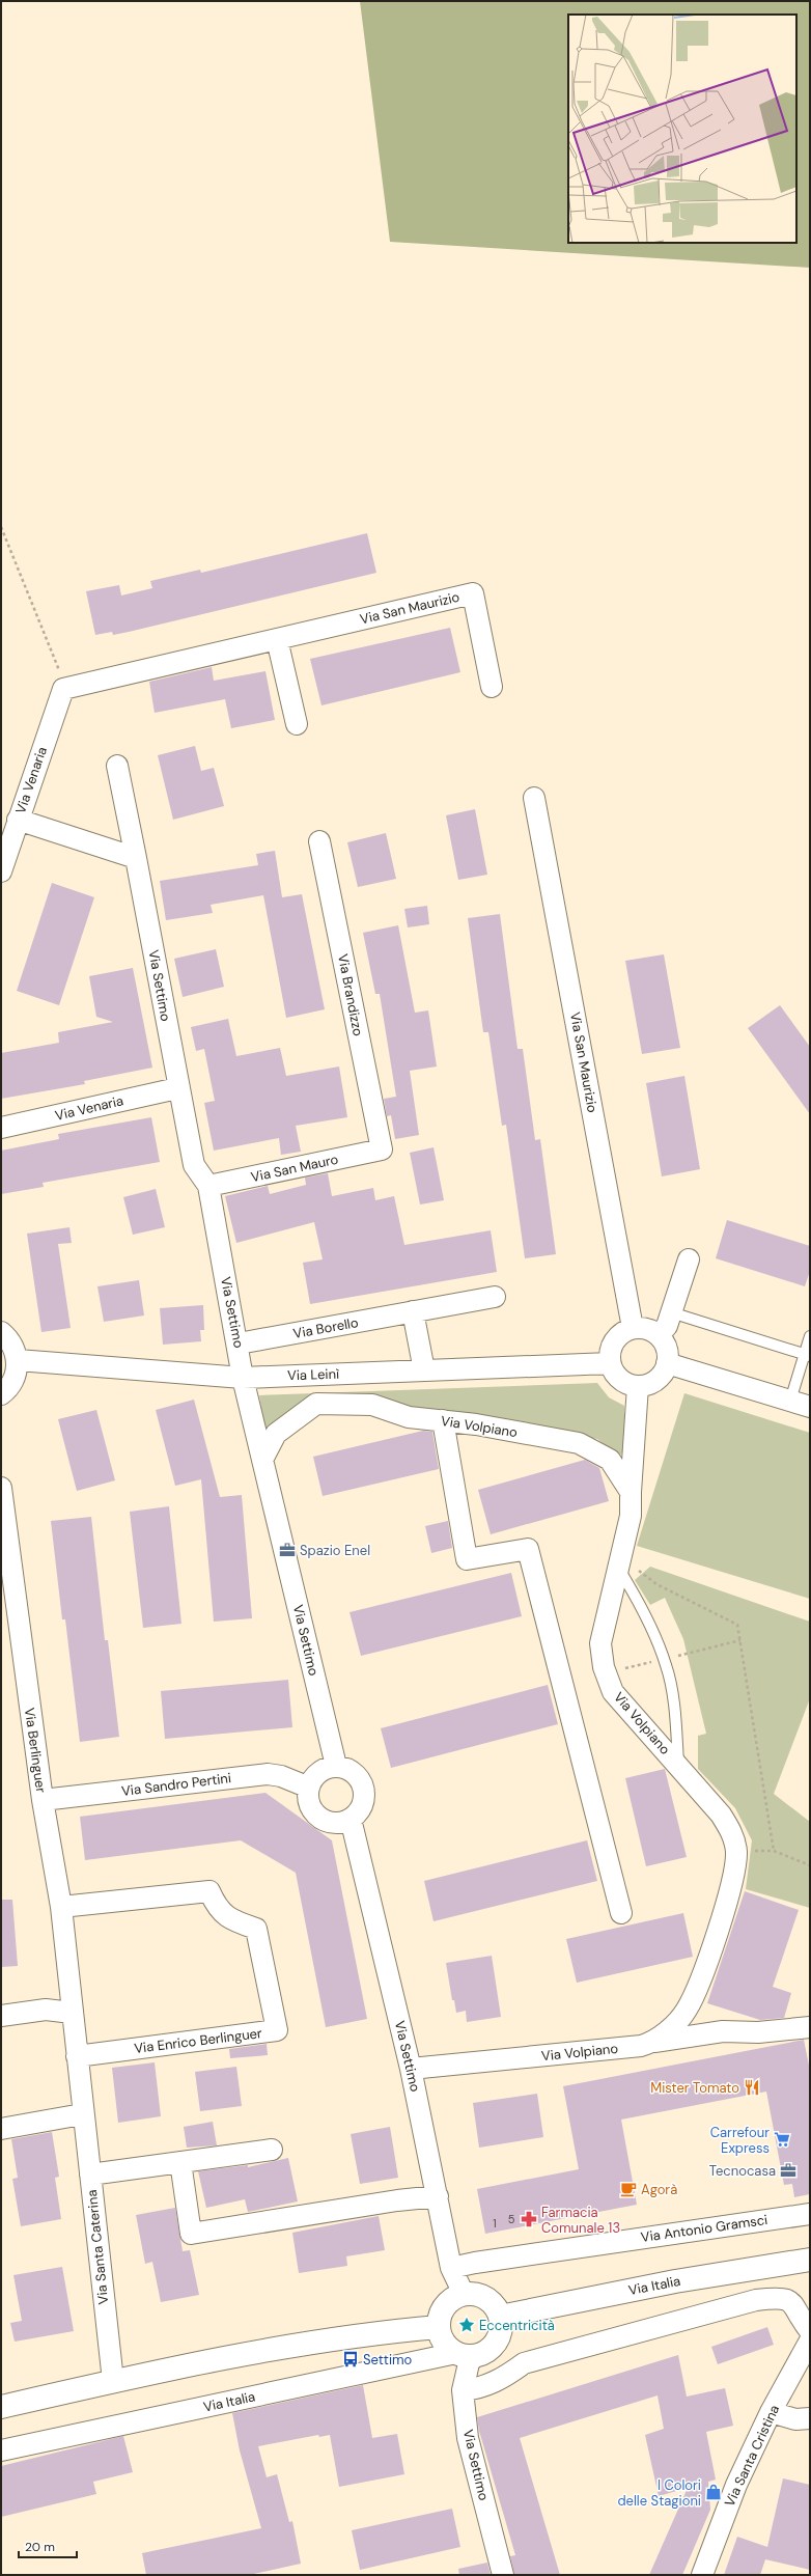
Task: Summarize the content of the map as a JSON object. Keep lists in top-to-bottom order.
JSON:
{
  "streets": {
    "street": [
      "Via San Maurizio",
      "Via Venaria",
      "Via Settimo",
      "Via Brandizzo",
      "Via San Mauro",
      "Via Borello",
      "Via Leinì",
      "Via Volpiano",
      "Via Berlinguer",
      "Via Sandro Pertini",
      "Via Enrico Berlinguer",
      "Via Antonio Gramsci",
      "Via Santa Caterina",
      "Via Italia",
      "Via Santa Cristina"
    ]
  },
  "crossings": [
    ["Via San Maurizio", "Via Venaria"],
    ["Via San Maurizio", "Via Leinì"],
    ["Via Venaria", "Via Settimo"],
    ["Via Settimo", "Via San Mauro"],
    ["Via Settimo", "Via Borello"],
    ["Via Settimo", "Via Leinì"],
    ["Via Settimo", "Via Volpiano"],
    ["Via Settimo", "Via Sandro Pertini"],
    ["Via Settimo", "Via Antonio Gramsci"],
    ["Via Settimo", "Via Italia"],
    ["Via Brandizzo", "Via San Mauro"],
    ["Via Berlinguer", "Via Sandro Pertini"],
    ["Via Berlinguer", "Via Enrico Berlinguer"],
    ["Via Berlinguer", "Via Santa Caterina"],
    ["Via Enrico Berlinguer", "Via Santa Caterina"]
  ],
  "places": {
    "office": ["Spazio Enel", "Tecnocasa"],
    "restaurant": ["Mister Tomato"],
    "supermarket": ["Carrefour Express"],
    "cafe": ["Agorà"],
    "pharmacy": ["Farmacia Comunale 13"],
    "place": ["Eccentricità"],
    "bus stop": ["Settimo"],
    "shop": ["I Colori delle Stagioni"]
  },
  "house_numbers": ["5", "1"],
  "scale_bar": "20 m"
}
